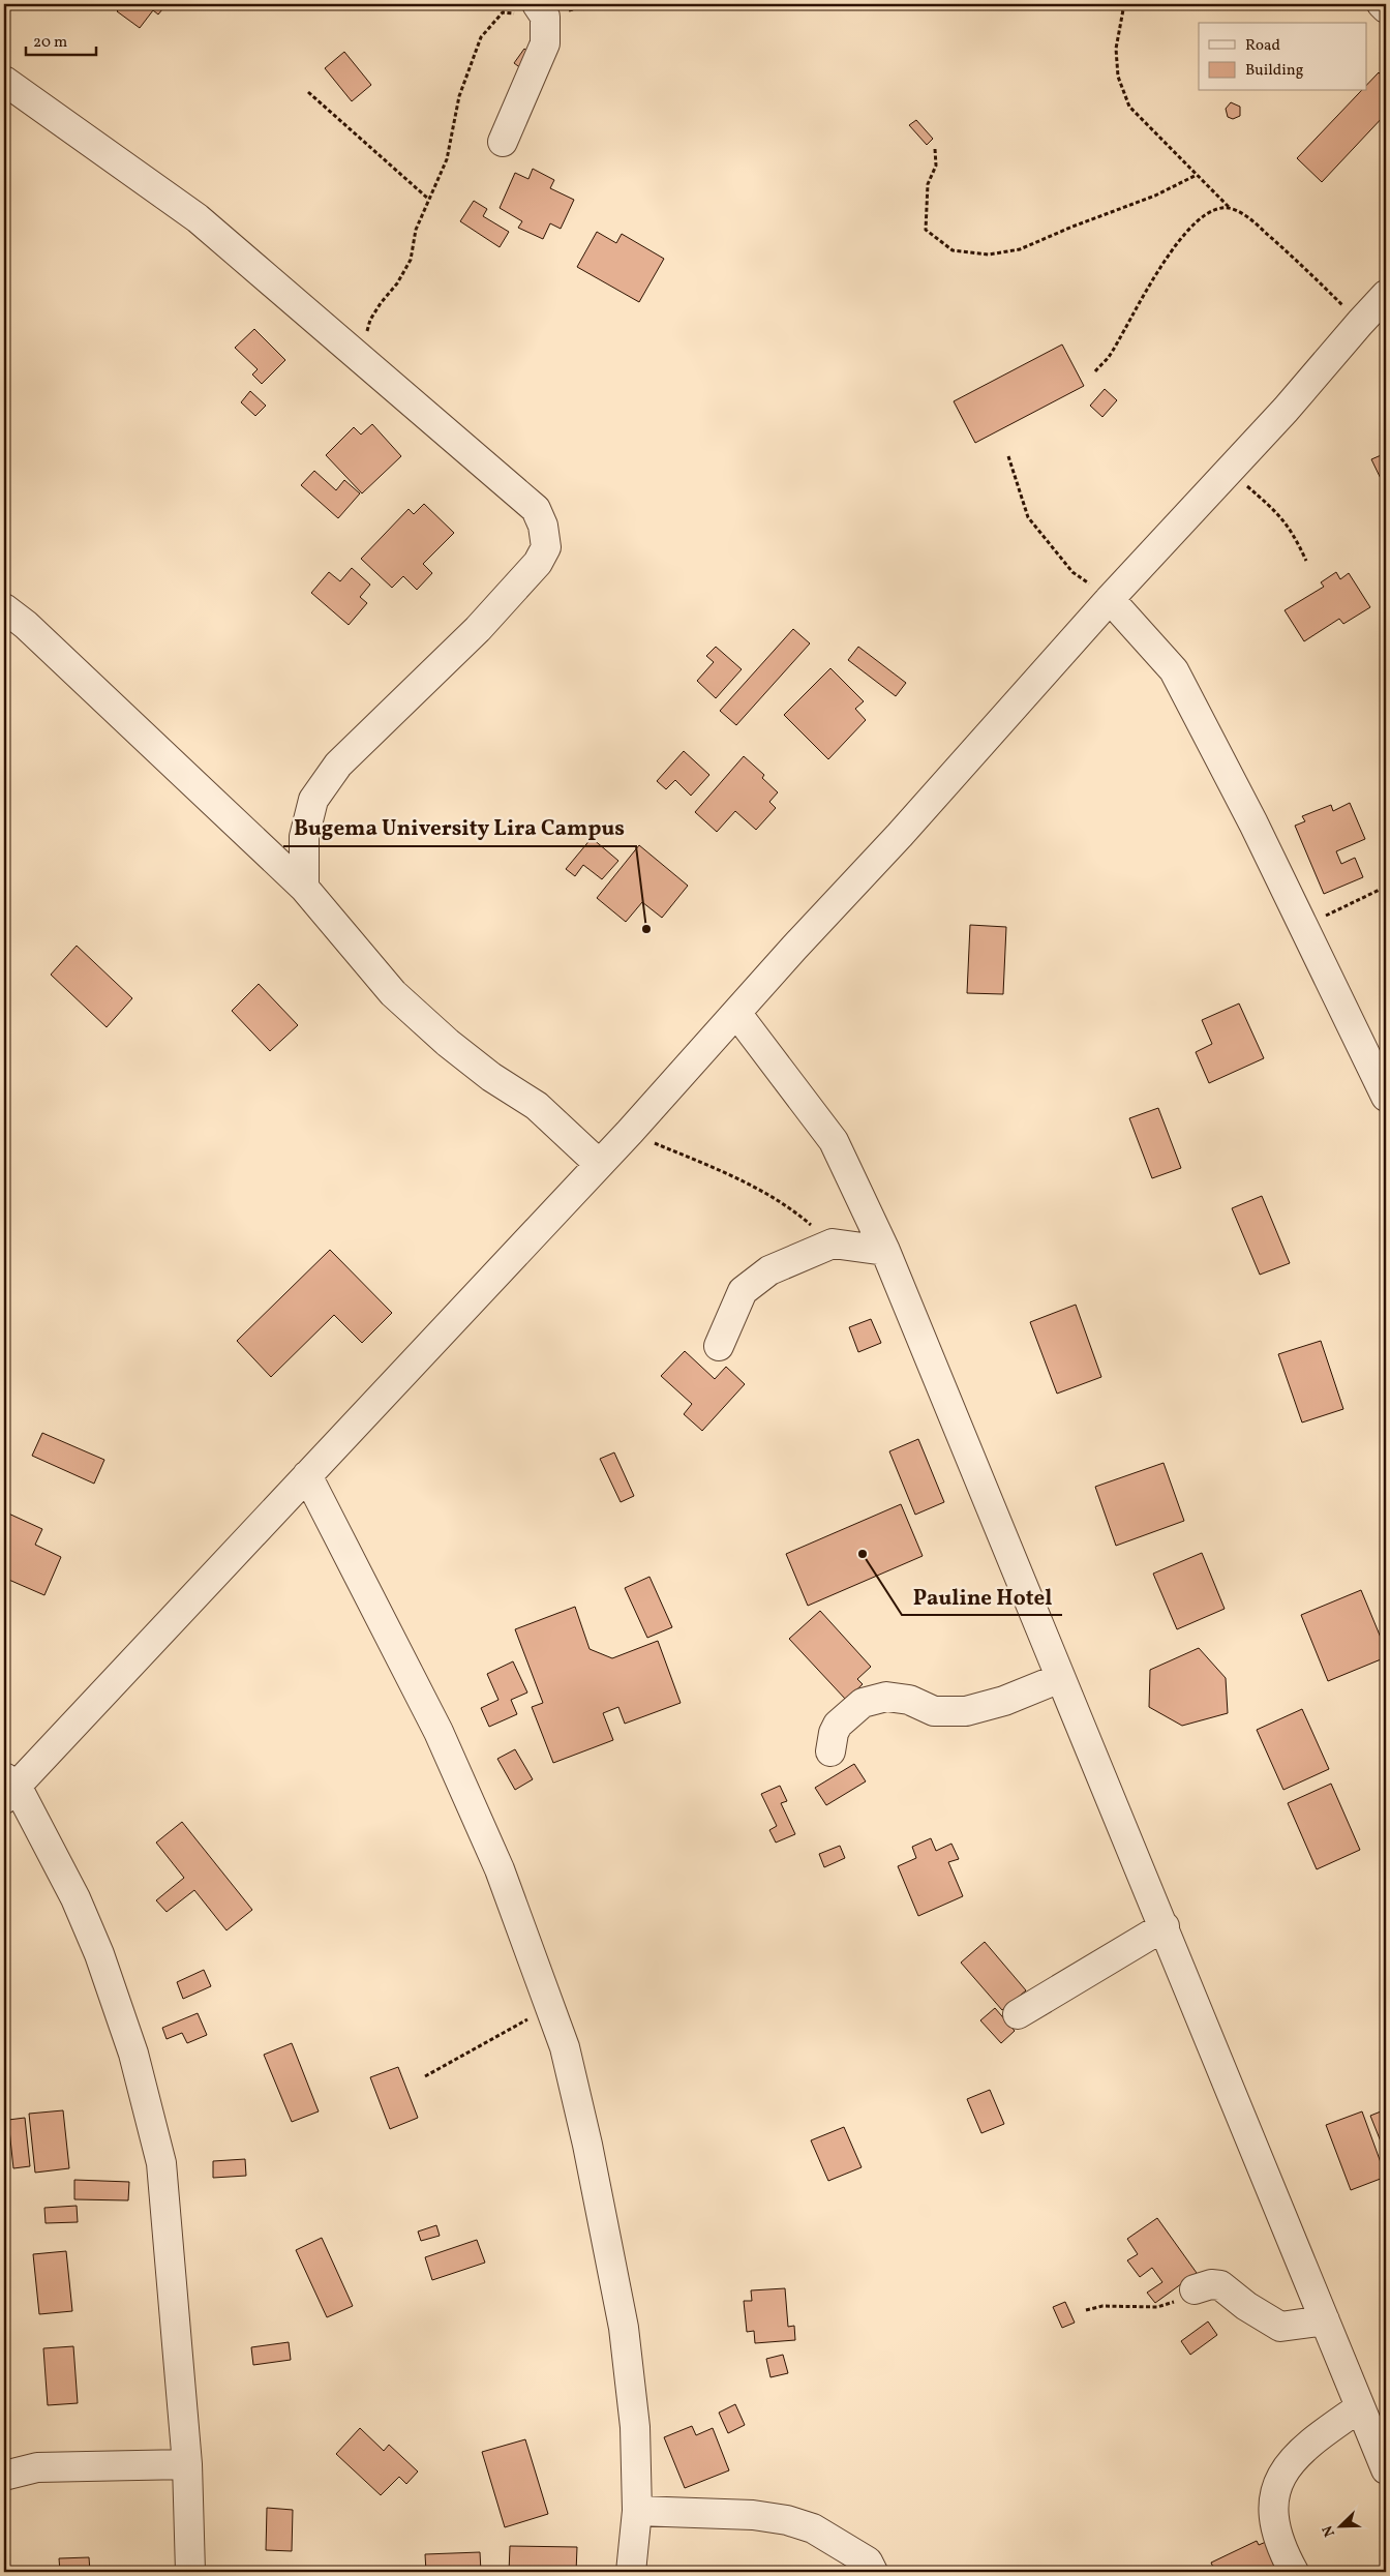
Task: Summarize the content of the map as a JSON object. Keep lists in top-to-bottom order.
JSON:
{
  "places": ["Bugema University Lira Campus", "Pauline Hotel"],
  "legend": ["Road", "Building"],
  "scale_bar": "20 m",
  "north": "bottom left"
}
